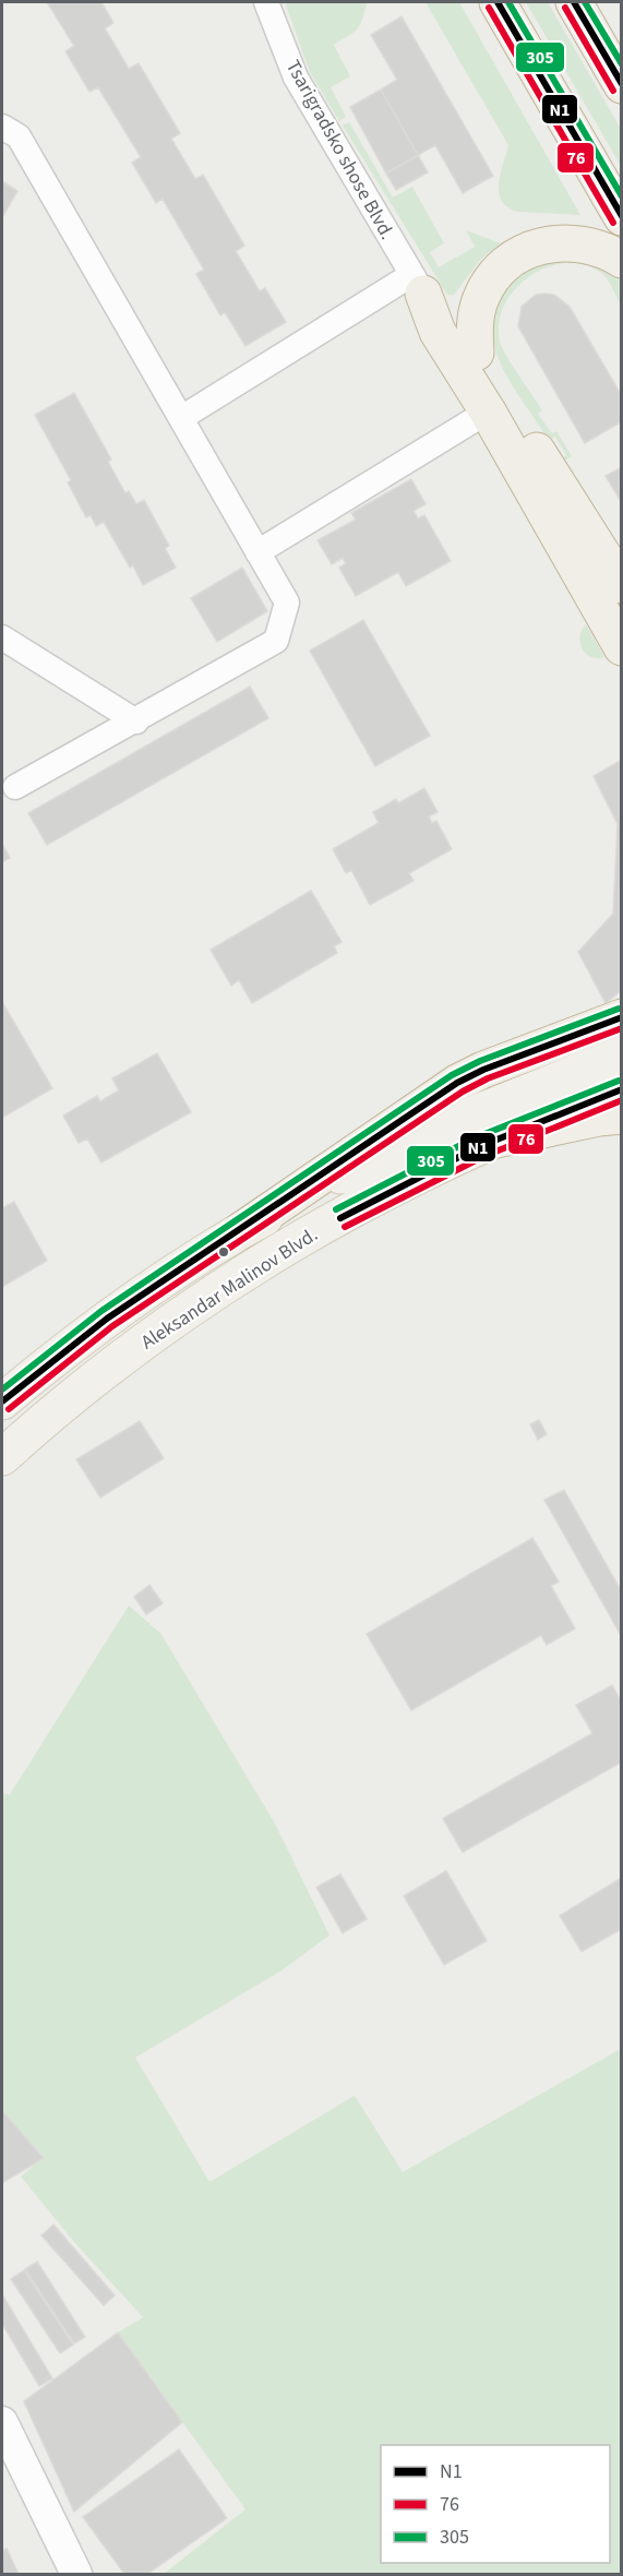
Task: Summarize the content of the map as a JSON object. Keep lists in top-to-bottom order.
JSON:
{
  "streets": {
    "main road": ["Aleksandar Malinov Blvd."],
    "street": ["Tsarigradsko shose Blvd."]
  },
  "lines": ["transit line N1", "transit line 305", "transit line 76"],
  "legend": ["N1", "76", "305"]
}
